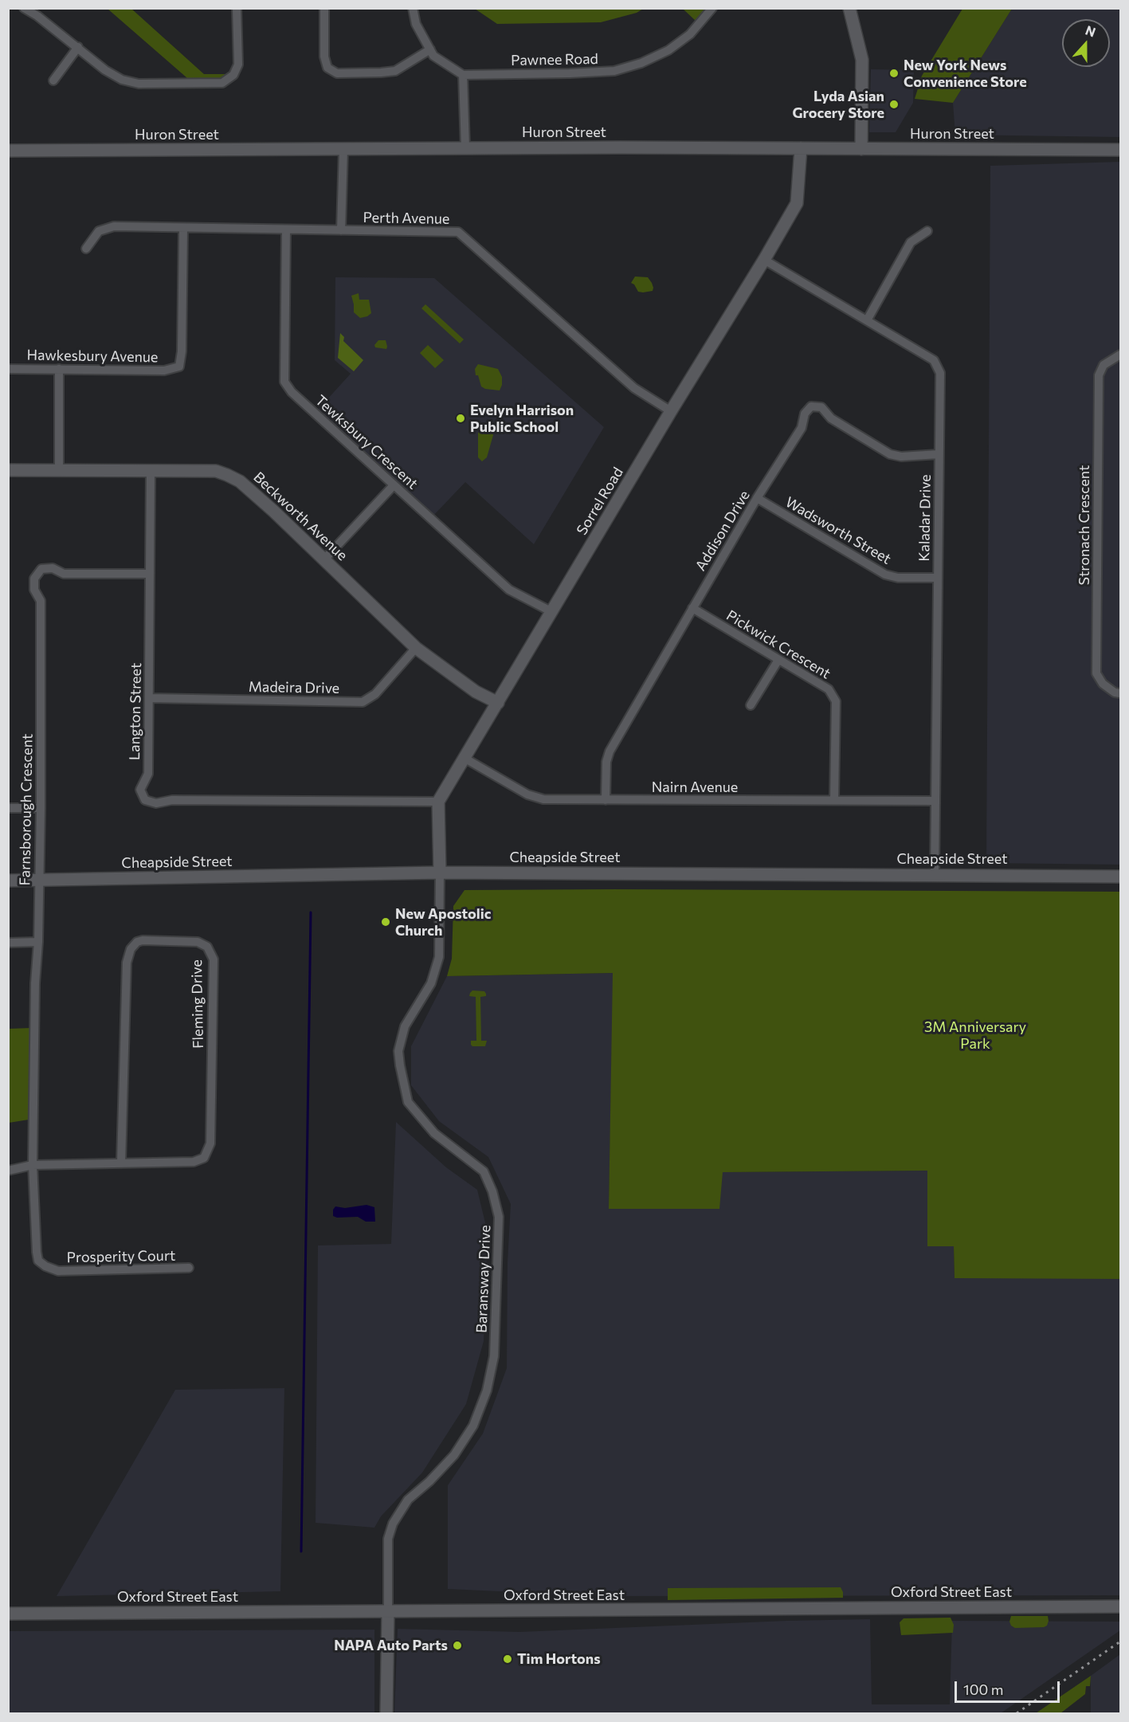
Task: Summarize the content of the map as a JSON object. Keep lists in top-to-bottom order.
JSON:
{
  "streets": {
    "street": [
      "Pawnee Road",
      "Huron Street",
      "Perth Avenue",
      "Hawkesbury Avenue",
      "Tewksbury Crescent",
      "Sorrel Road",
      "Beckworth Avenue",
      "Kaladar Drive",
      "Stronach Crescent",
      "Addison Drive",
      "Wadsworth Street",
      "Pickwick Crescent",
      "Madeira Drive",
      "Langton Street",
      "Nairn Avenue",
      "Farnsborough Crescent",
      "Cheapside Street",
      "Fleming Drive",
      "Prosperity Court",
      "Baransway Drive",
      "Oxford Street East"
    ]
  },
  "crossings": [
    ["Huron Street", "Sorrel Road"],
    ["Perth Avenue", "Hawkesbury Avenue"],
    ["Perth Avenue", "Tewksbury Crescent"],
    ["Perth Avenue", "Sorrel Road"],
    ["Tewksbury Crescent", "Sorrel Road"],
    ["Sorrel Road", "Beckworth Avenue"],
    ["Sorrel Road", "Kaladar Drive"],
    ["Sorrel Road", "Langton Street"],
    ["Sorrel Road", "Nairn Avenue"],
    ["Beckworth Avenue", "Madeira Drive"],
    ["Beckworth Avenue", "Langton Street"],
    ["Kaladar Drive", "Addison Drive"],
    ["Kaladar Drive", "Wadsworth Street"],
    ["Kaladar Drive", "Nairn Avenue"],
    ["Kaladar Drive", "Cheapside Street"],
    ["Addison Drive", "Wadsworth Street"],
    ["Addison Drive", "Pickwick Crescent"],
    ["Addison Drive", "Nairn Avenue"],
    ["Pickwick Crescent", "Nairn Avenue"],
    ["Madeira Drive", "Langton Street"],
    ["Langton Street", "Farnsborough Crescent"],
    ["Farnsborough Crescent", "Cheapside Street"],
    ["Farnsborough Crescent", "Fleming Drive"],
    ["Farnsborough Crescent", "Prosperity Court"],
    ["Cheapside Street", "Baransway Drive"],
    ["Fleming Drive", "Prosperity Court"],
    ["Baransway Drive", "Oxford Street East"]
  ],
  "parks": ["3M Anniversary Park"],
  "places": [
    "New York News Convenience Store",
    "Lyda Asian Grocery Store",
    "Evelyn Harrison Public School",
    "New Apostolic Church",
    "NAPA Auto Parts",
    "Tim Hortons"
  ],
  "scale_bar": "100 m",
  "north": "top"
}
